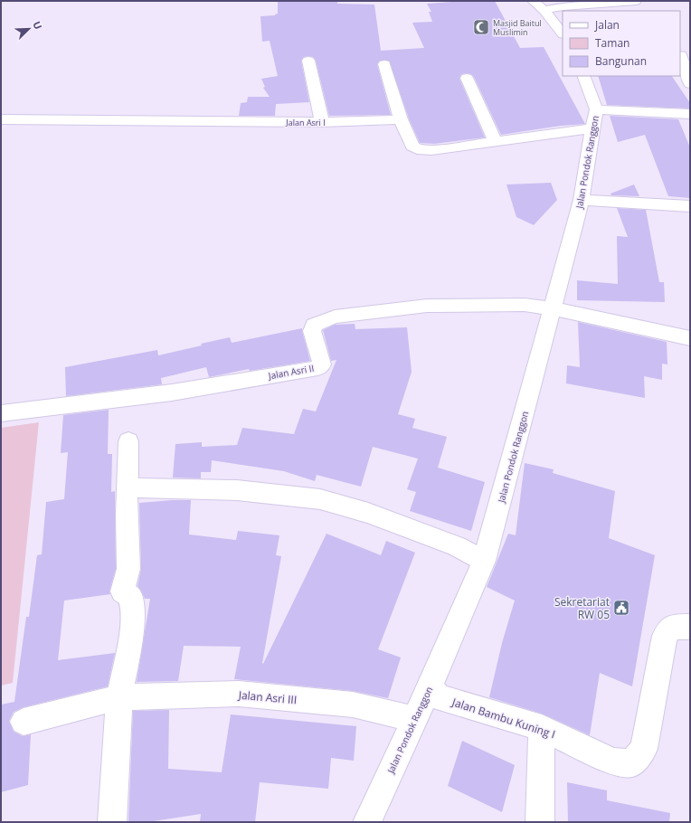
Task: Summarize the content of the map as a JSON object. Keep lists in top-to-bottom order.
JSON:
{
  "streets": {
    "street": [
      "Jalan Asri I",
      "Jalan Pondok Ranggon",
      "Jalan Asri II",
      "Jalan Asri III",
      "Jalan Bambu Kuning I"
    ]
  },
  "crossings": [
    ["Jalan Pondok Ranggon", "Jalan Asri II"],
    ["Jalan Pondok Ranggon", "Jalan Asri III"],
    ["Jalan Pondok Ranggon", "Jalan Bambu Kuning I"]
  ],
  "places": {
    "mosque": ["Masjid Baitul Muslimin"],
    "public building": ["Sekretariat RW 05"]
  },
  "legend": ["Jalan", "Taman", "Bangunan"],
  "north": "top right"
}
